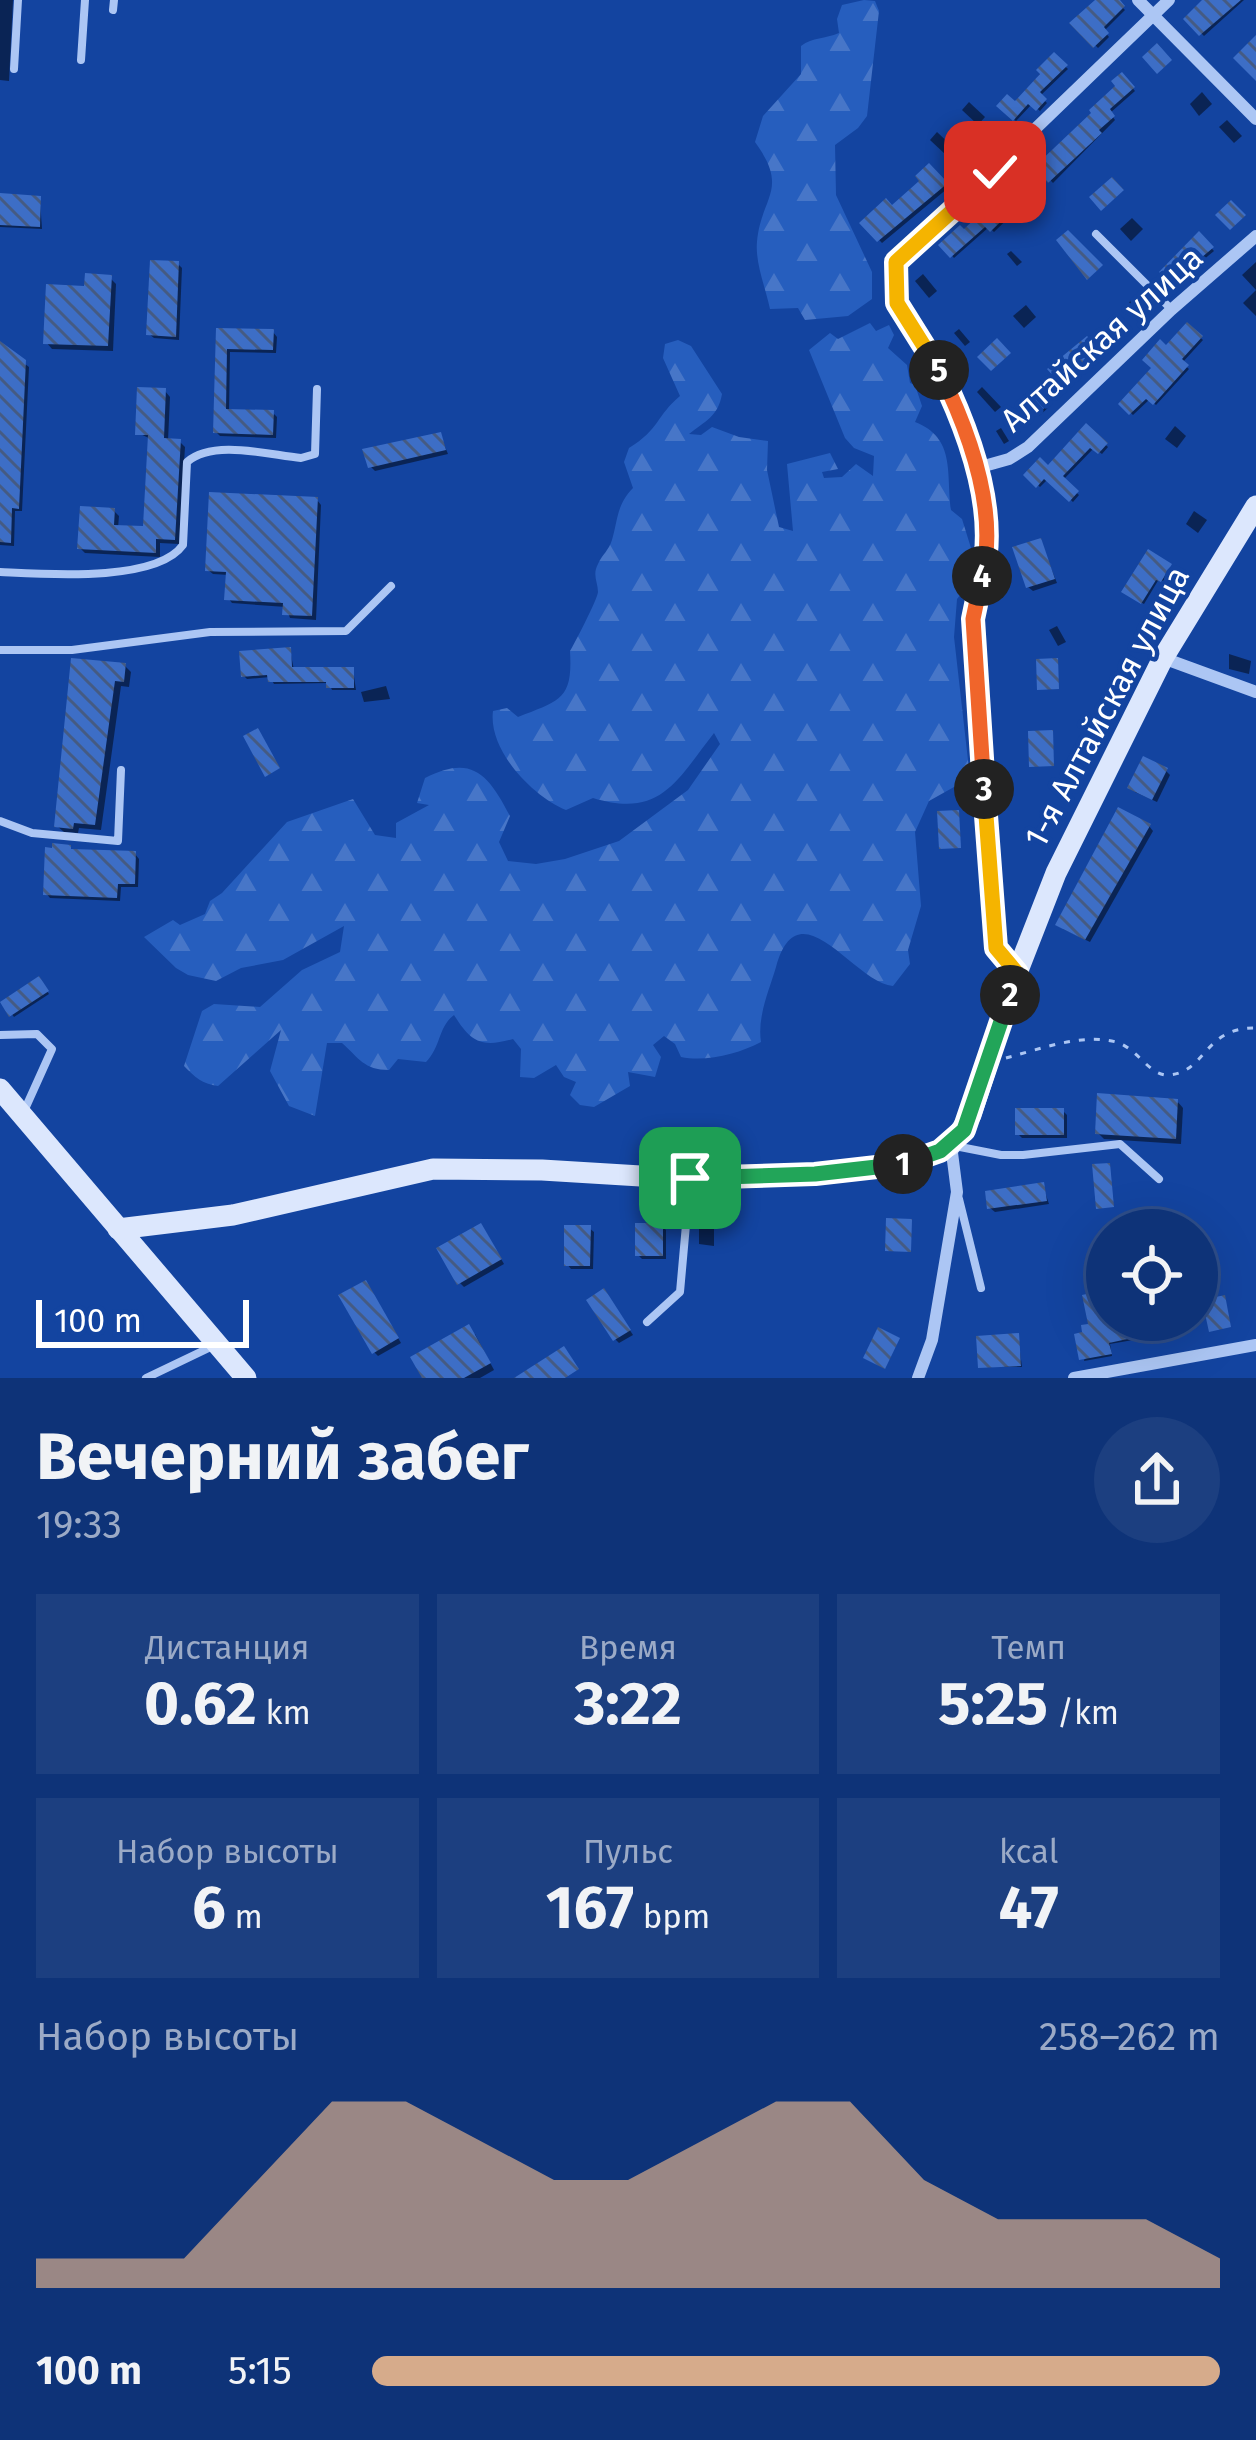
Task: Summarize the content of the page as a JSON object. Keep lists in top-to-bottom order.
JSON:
{
  "streets": {
    "street": ["Алтайская улица", "1-я Алтайская улица"]
  },
  "scale_bar": "100 m",
  "page": {
    "pins": [
      "5",
      "4",
      "3",
      "2",
      "1"
    ],
    "scale": "100 m",
    "heading": ["Вечерний забег", "19:33"],
    "stats": [
      ["Дистанция", "0.62 km"],
      ["Время", "3:22"],
      ["Темп", "5:25 /km"],
      ["Набор высоты", "6 m"],
      ["Пульс", "167 bpm"],
      ["kcal", "47"]
    ],
    "chart": ["Набор высоты", "258–262 m"],
    "list": [
      {
        "name": "100 m",
        "note": "5:15"
      }
    ]
  }
}
